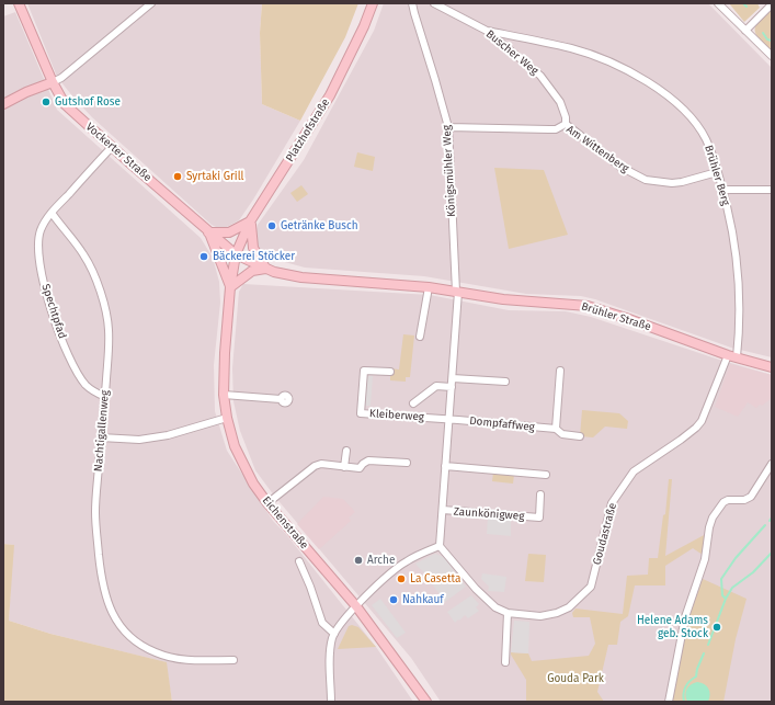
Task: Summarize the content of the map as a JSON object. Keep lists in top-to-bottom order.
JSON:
{
  "streets": {
    "main road": [
      "Platzhofstraße",
      "Vockerter Straße",
      "Brühler Straße",
      "Eichenstraße"
    ],
    "street": [
      "Buscher Weg",
      "Am Wittenberg",
      "Königsmühler Weg",
      "Brühler Berg",
      "Spechtpfad",
      "Kleiberweg",
      "Dompfaffweg",
      "Nachtigallenweg",
      "Zaunkönigweg",
      "Goudastraße"
    ]
  },
  "crossings": [
    ["Buscher Weg", "Am Wittenberg"],
    ["Buscher Weg", "Brühler Berg"],
    ["Platzhofstraße", "Vockerter Straße"],
    ["Platzhofstraße", "Brühler Straße"],
    ["Platzhofstraße", "Eichenstraße"],
    ["Am Wittenberg", "Königsmühler Weg"],
    ["Am Wittenberg", "Brühler Berg"],
    ["Vockerter Straße", "Brühler Straße"],
    ["Vockerter Straße", "Eichenstraße"],
    ["Königsmühler Weg", "Brühler Straße"],
    ["Brühler Berg", "Brühler Straße"],
    ["Brühler Berg", "Goudastraße"],
    ["Spechtpfad", "Nachtigallenweg"],
    ["Brühler Straße", "Eichenstraße"],
    ["Brühler Straße", "Goudastraße"],
    ["Kleiberweg", "Dompfaffweg"]
  ],
  "parks": ["Gouda Park"],
  "places": [
    "Gutshof Rose",
    "Syrtaki Grill",
    "Getränke Busch",
    "Bäckerei Stöcker",
    "Arche",
    "La Casetta",
    "Nahkauf",
    "Helene Adams geb. Stock"
  ]
}
